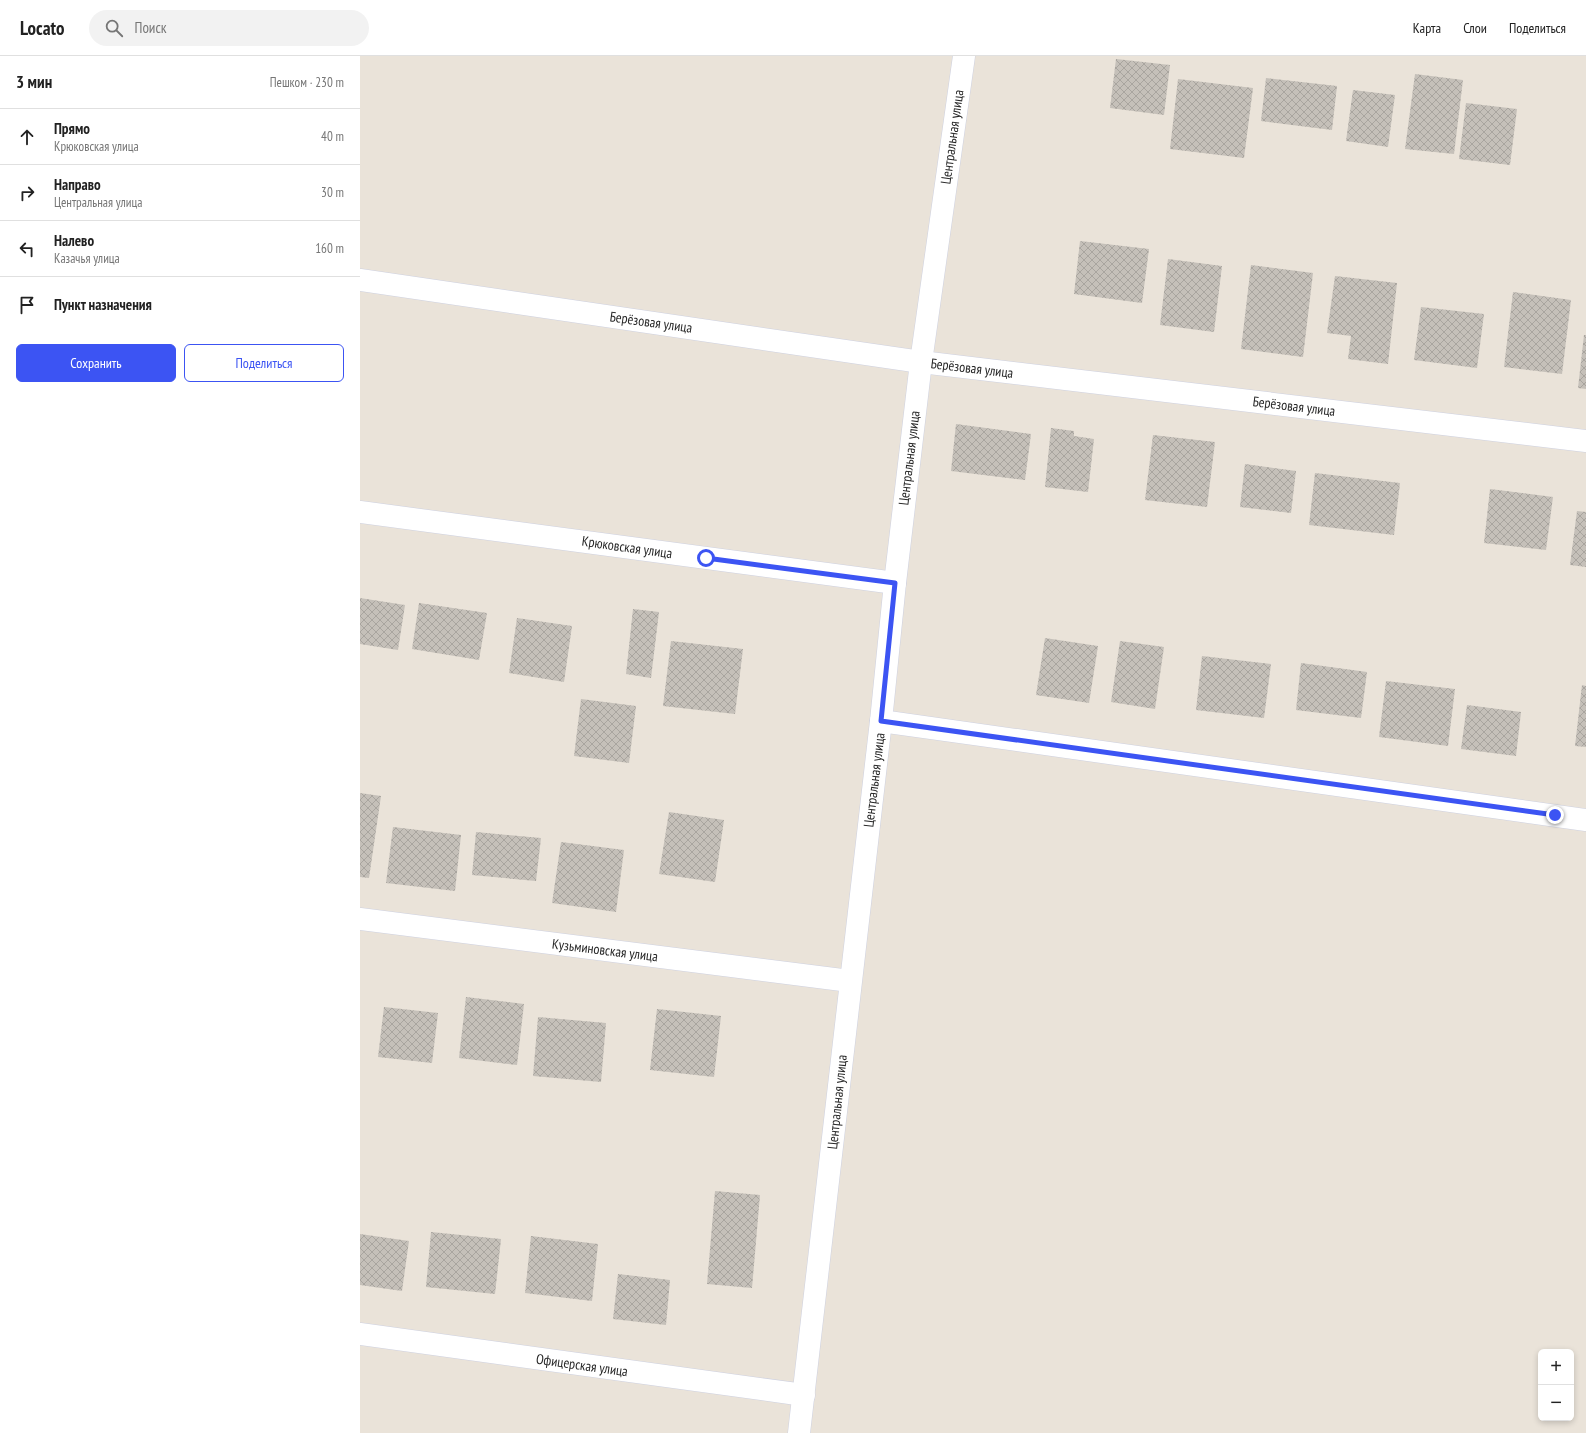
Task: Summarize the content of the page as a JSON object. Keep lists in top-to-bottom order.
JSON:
{
  "streets": {
    "street": [
      "Центральная улица",
      "Берёзовая улица",
      "Крюковская улица",
      "Кузьминовская улица",
      "Офицерская улица"
    ]
  },
  "crossings": [
    ["Центральная улица", "Берёзовая улица"],
    ["Центральная улица", "Крюковская улица"],
    ["Центральная улица", "Кузьминовская улица"],
    ["Центральная улица", "Офицерская улица"]
  ],
  "page": {
    "header": "Locato",
    "search": "Поиск",
    "nav": ["Карта", "Слои", "Поделиться"],
    "heading": ["3 мин", "Пешком · 230 m"],
    "list": [
      ["Прямо", "Крюковская улица", "40 m"],
      ["Направо", "Центральная улица", "30 m"],
      ["Налево", "Казачья улица", "160 m"],
      "Пункт назначения"
    ],
    "buttons": ["Сохранить", "Поделиться"],
    "map_buttons": ["+", "−"]
  }
}
